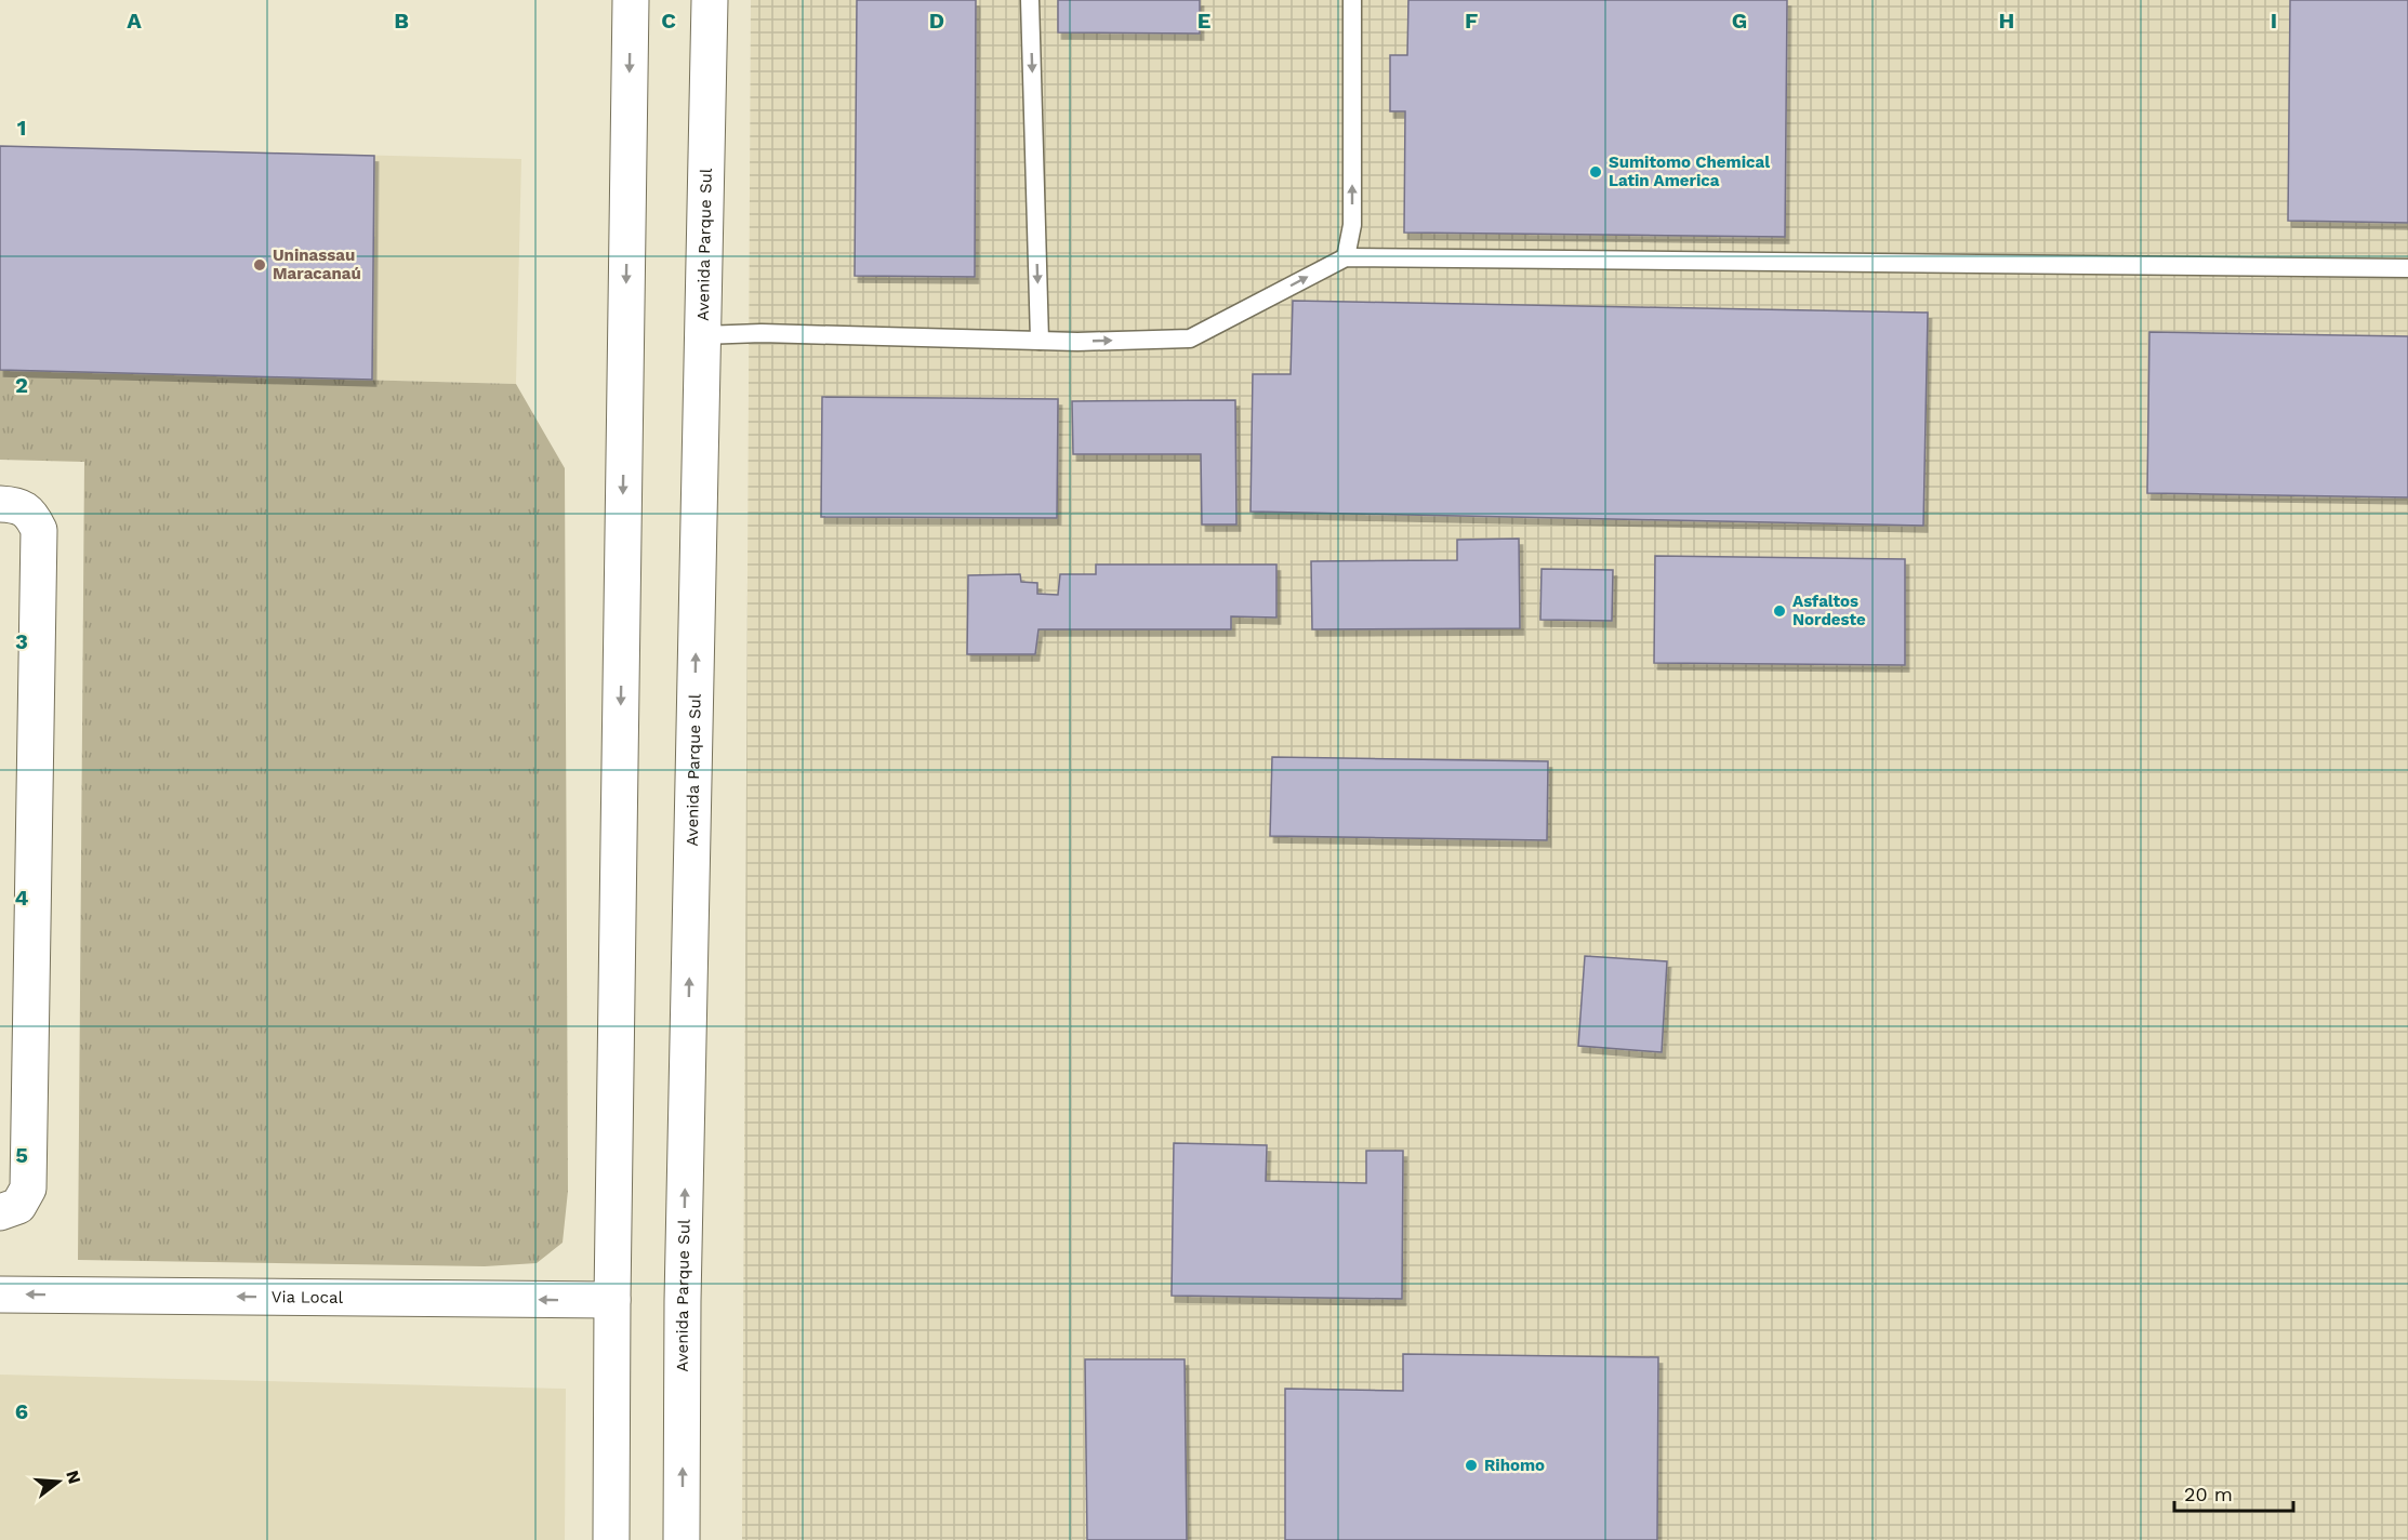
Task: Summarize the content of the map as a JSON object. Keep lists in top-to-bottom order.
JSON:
{
  "streets": {
    "street": ["Avenida Parque Sul", "Via Local"]
  },
  "one_way": ["Via Local"],
  "places": [
    "Sumitomo Chemical Latin America",
    "Uninassau Maracanaú",
    "Asfaltos Nordeste",
    "Rihomo"
  ],
  "scale_bar": "20 m",
  "north": "right",
  "grid": {
    "columns": [
      "A",
      "B",
      "C",
      "D",
      "E",
      "F",
      "G",
      "H",
      "I"
    ],
    "rows": [
      "1",
      "2",
      "3",
      "4",
      "5",
      "6"
    ]
  }
}
